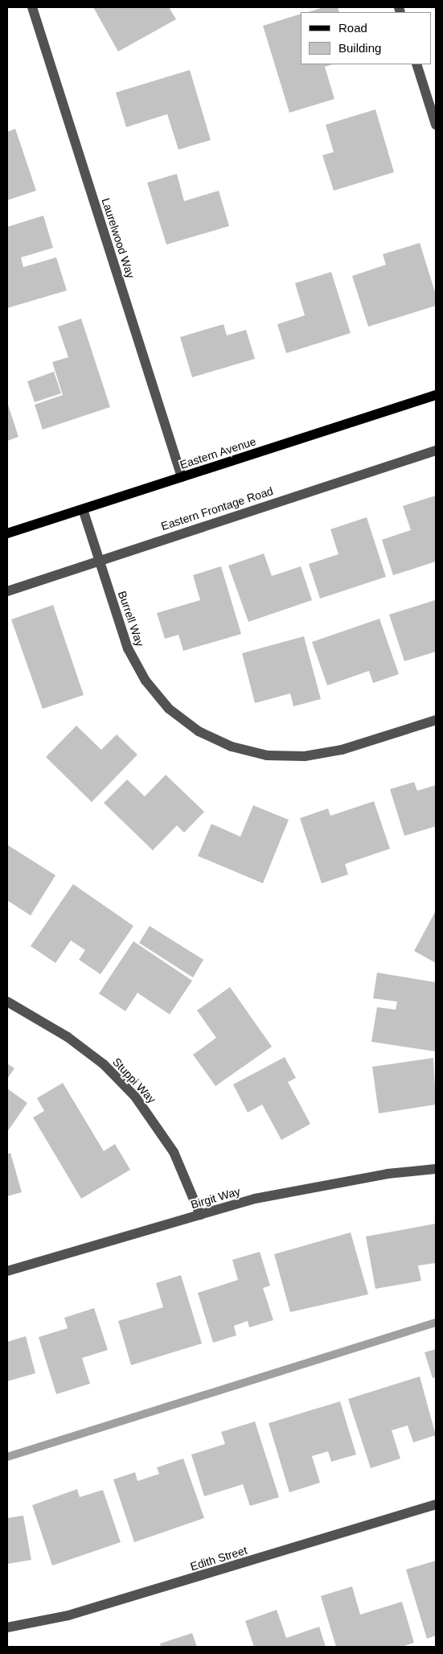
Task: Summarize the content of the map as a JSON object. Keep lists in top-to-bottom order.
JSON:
{
  "streets": {
    "main road": ["Eastern Avenue"],
    "street": [
      "Laurelwood Way",
      "Eastern Frontage Road",
      "Burrell Way",
      "Stuppi Way",
      "Birgit Way",
      "Edith Street"
    ]
  },
  "crossings": [
    ["Laurelwood Way", "Eastern Avenue"],
    ["Eastern Avenue", "Burrell Way"],
    ["Eastern Frontage Road", "Burrell Way"],
    ["Stuppi Way", "Birgit Way"]
  ],
  "legend": ["Road", "Building"]
}
